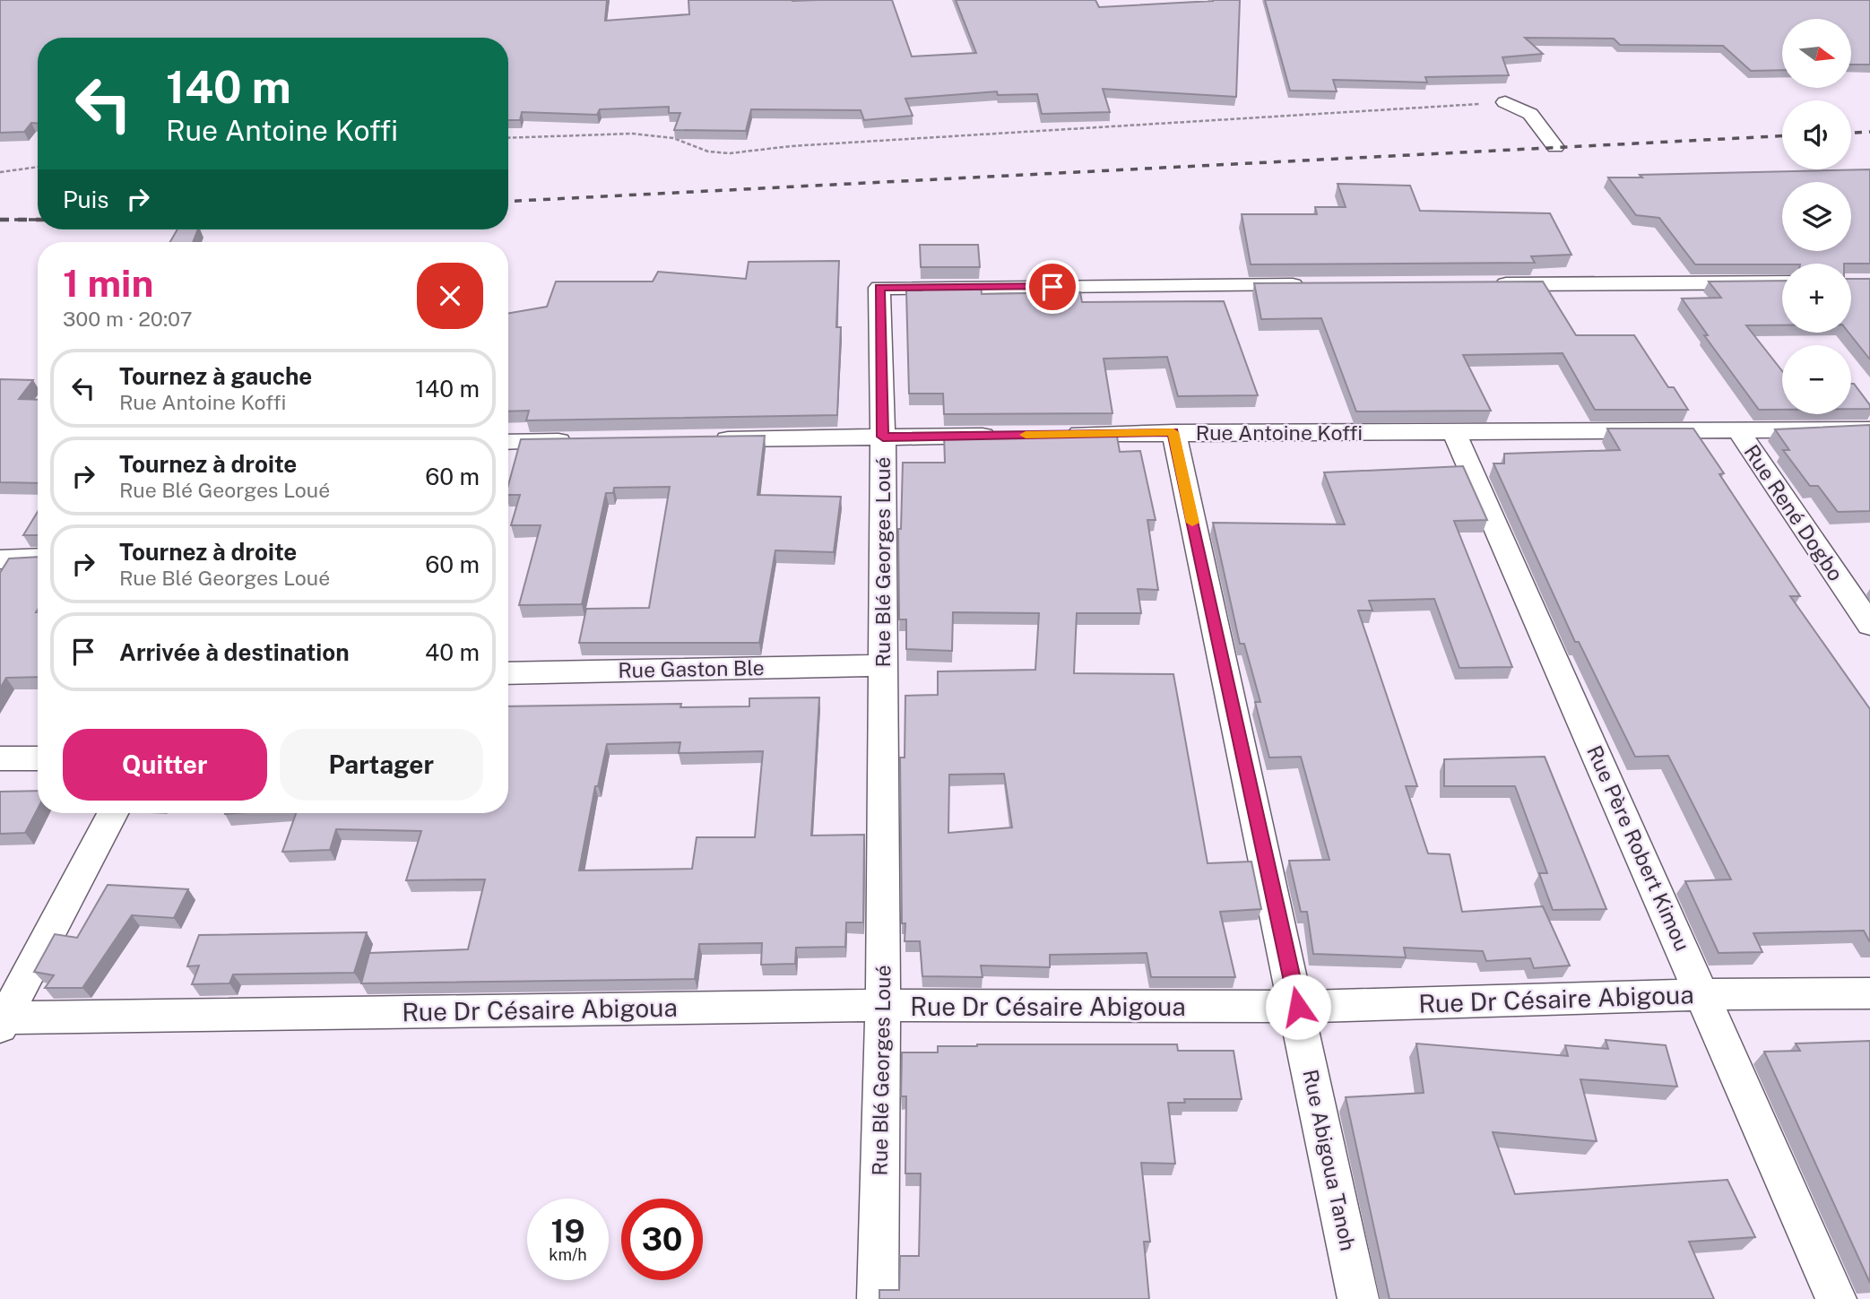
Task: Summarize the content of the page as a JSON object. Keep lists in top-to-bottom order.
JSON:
{
  "streets": {
    "street": [
      "Rue Antoine Koffi",
      "Rue René Dogbo",
      "Rue Blé Georges Loué",
      "Rue Gaston Ble",
      "Rue Père Robert Kimou",
      "Rue Dr Césaire Abigoua",
      "Rue Abigoua Tanoh"
    ]
  },
  "crossings": [
    ["Rue Antoine Koffi", "Rue René Dogbo"],
    ["Rue Antoine Koffi", "Rue Père Robert Kimou"],
    ["Rue Antoine Koffi", "Rue Abigoua Tanoh"],
    ["Rue Blé Georges Loué", "Rue Gaston Ble"],
    ["Rue Blé Georges Loué", "Rue Dr Césaire Abigoua"],
    ["Rue Père Robert Kimou", "Rue Dr Césaire Abigoua"],
    ["Rue Dr Césaire Abigoua", "Rue Abigoua Tanoh"]
  ],
  "north": "right",
  "page": {
    "map_buttons": ["+", "−"],
    "turn": ["140 m", "Rue Antoine Koffi"],
    "then": "Puis",
    "heading": ["1 min", "300 m · 20:07"],
    "list": [
      {
        "name": "Tournez à gauche",
        "note": "Rue Antoine Koffi",
        "value": "140 m"
      },
      {
        "name": "Tournez à droite",
        "note": "Rue Blé Georges Loué",
        "value": "60 m"
      },
      {
        "name": "Tournez à droite",
        "note": "Rue Blé Georges Loué",
        "value": "60 m"
      },
      {
        "name": "Arrivée à destination",
        "value": "40 m"
      }
    ],
    "buttons": ["Quitter", "Partager"],
    "speed": "19 km/h",
    "limit": "30"
  }
}
